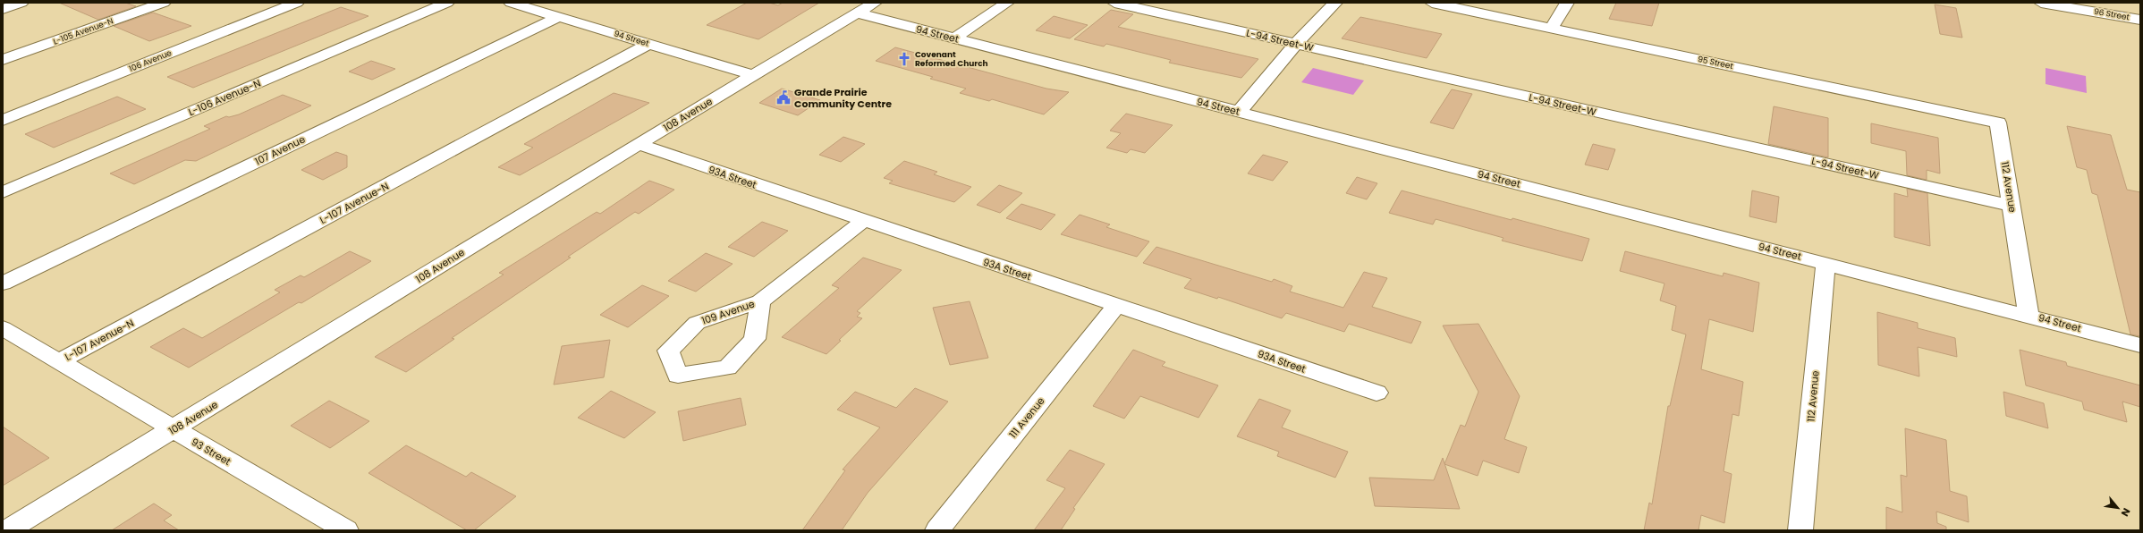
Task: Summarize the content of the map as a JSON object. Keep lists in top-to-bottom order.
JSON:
{
  "streets": {
    "street": [
      "96 Street",
      "L-105 Avenue-N",
      "94 Street",
      "L-94 Street-W",
      "106 Avenue",
      "95 Street",
      "L-106 Avenue-N",
      "108 Avenue",
      "107 Avenue",
      "93A Street",
      "112 Avenue",
      "L-107 Avenue-N",
      "109 Avenue",
      "111 Avenue",
      "93 Street"
    ]
  },
  "crossings": [
    ["94 Street", "108 Avenue"],
    ["94 Street", "107 Avenue"],
    ["94 Street", "112 Avenue"],
    ["94 Street", "L-107 Avenue-N"],
    ["L-94 Street-W", "112 Avenue"],
    ["95 Street", "112 Avenue"],
    ["108 Avenue", "93A Street"],
    ["108 Avenue", "93 Street"],
    ["93A Street", "109 Avenue"],
    ["93A Street", "111 Avenue"],
    ["L-107 Avenue-N", "93 Street"]
  ],
  "places": {
    "church": ["Covenant Reformed Church"],
    "public building": ["Grande Prairie Community Centre"]
  },
  "north": "bottom right"
}
